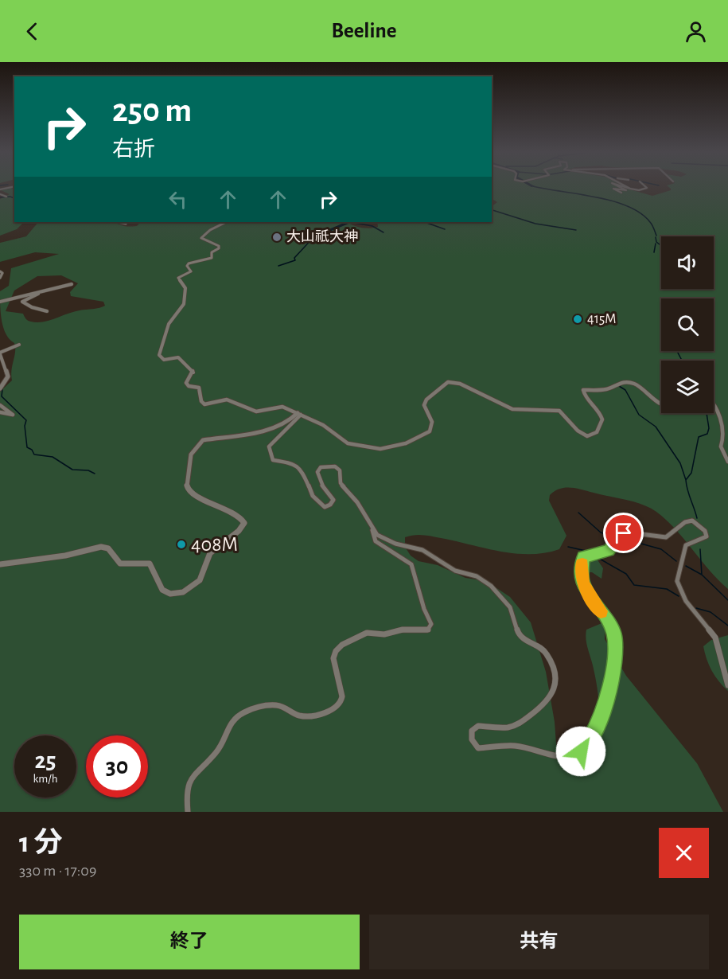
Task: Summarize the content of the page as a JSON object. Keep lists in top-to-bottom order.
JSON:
{
  "places": ["大山祇大神", "415M", "408M"],
  "page": {
    "header": "Beeline",
    "turn": ["250 m", "右折"],
    "speed": "25 km/h",
    "limit": "30",
    "heading": ["1 分", "330 m · 17:09"],
    "buttons": ["終了", "共有"]
  }
}
